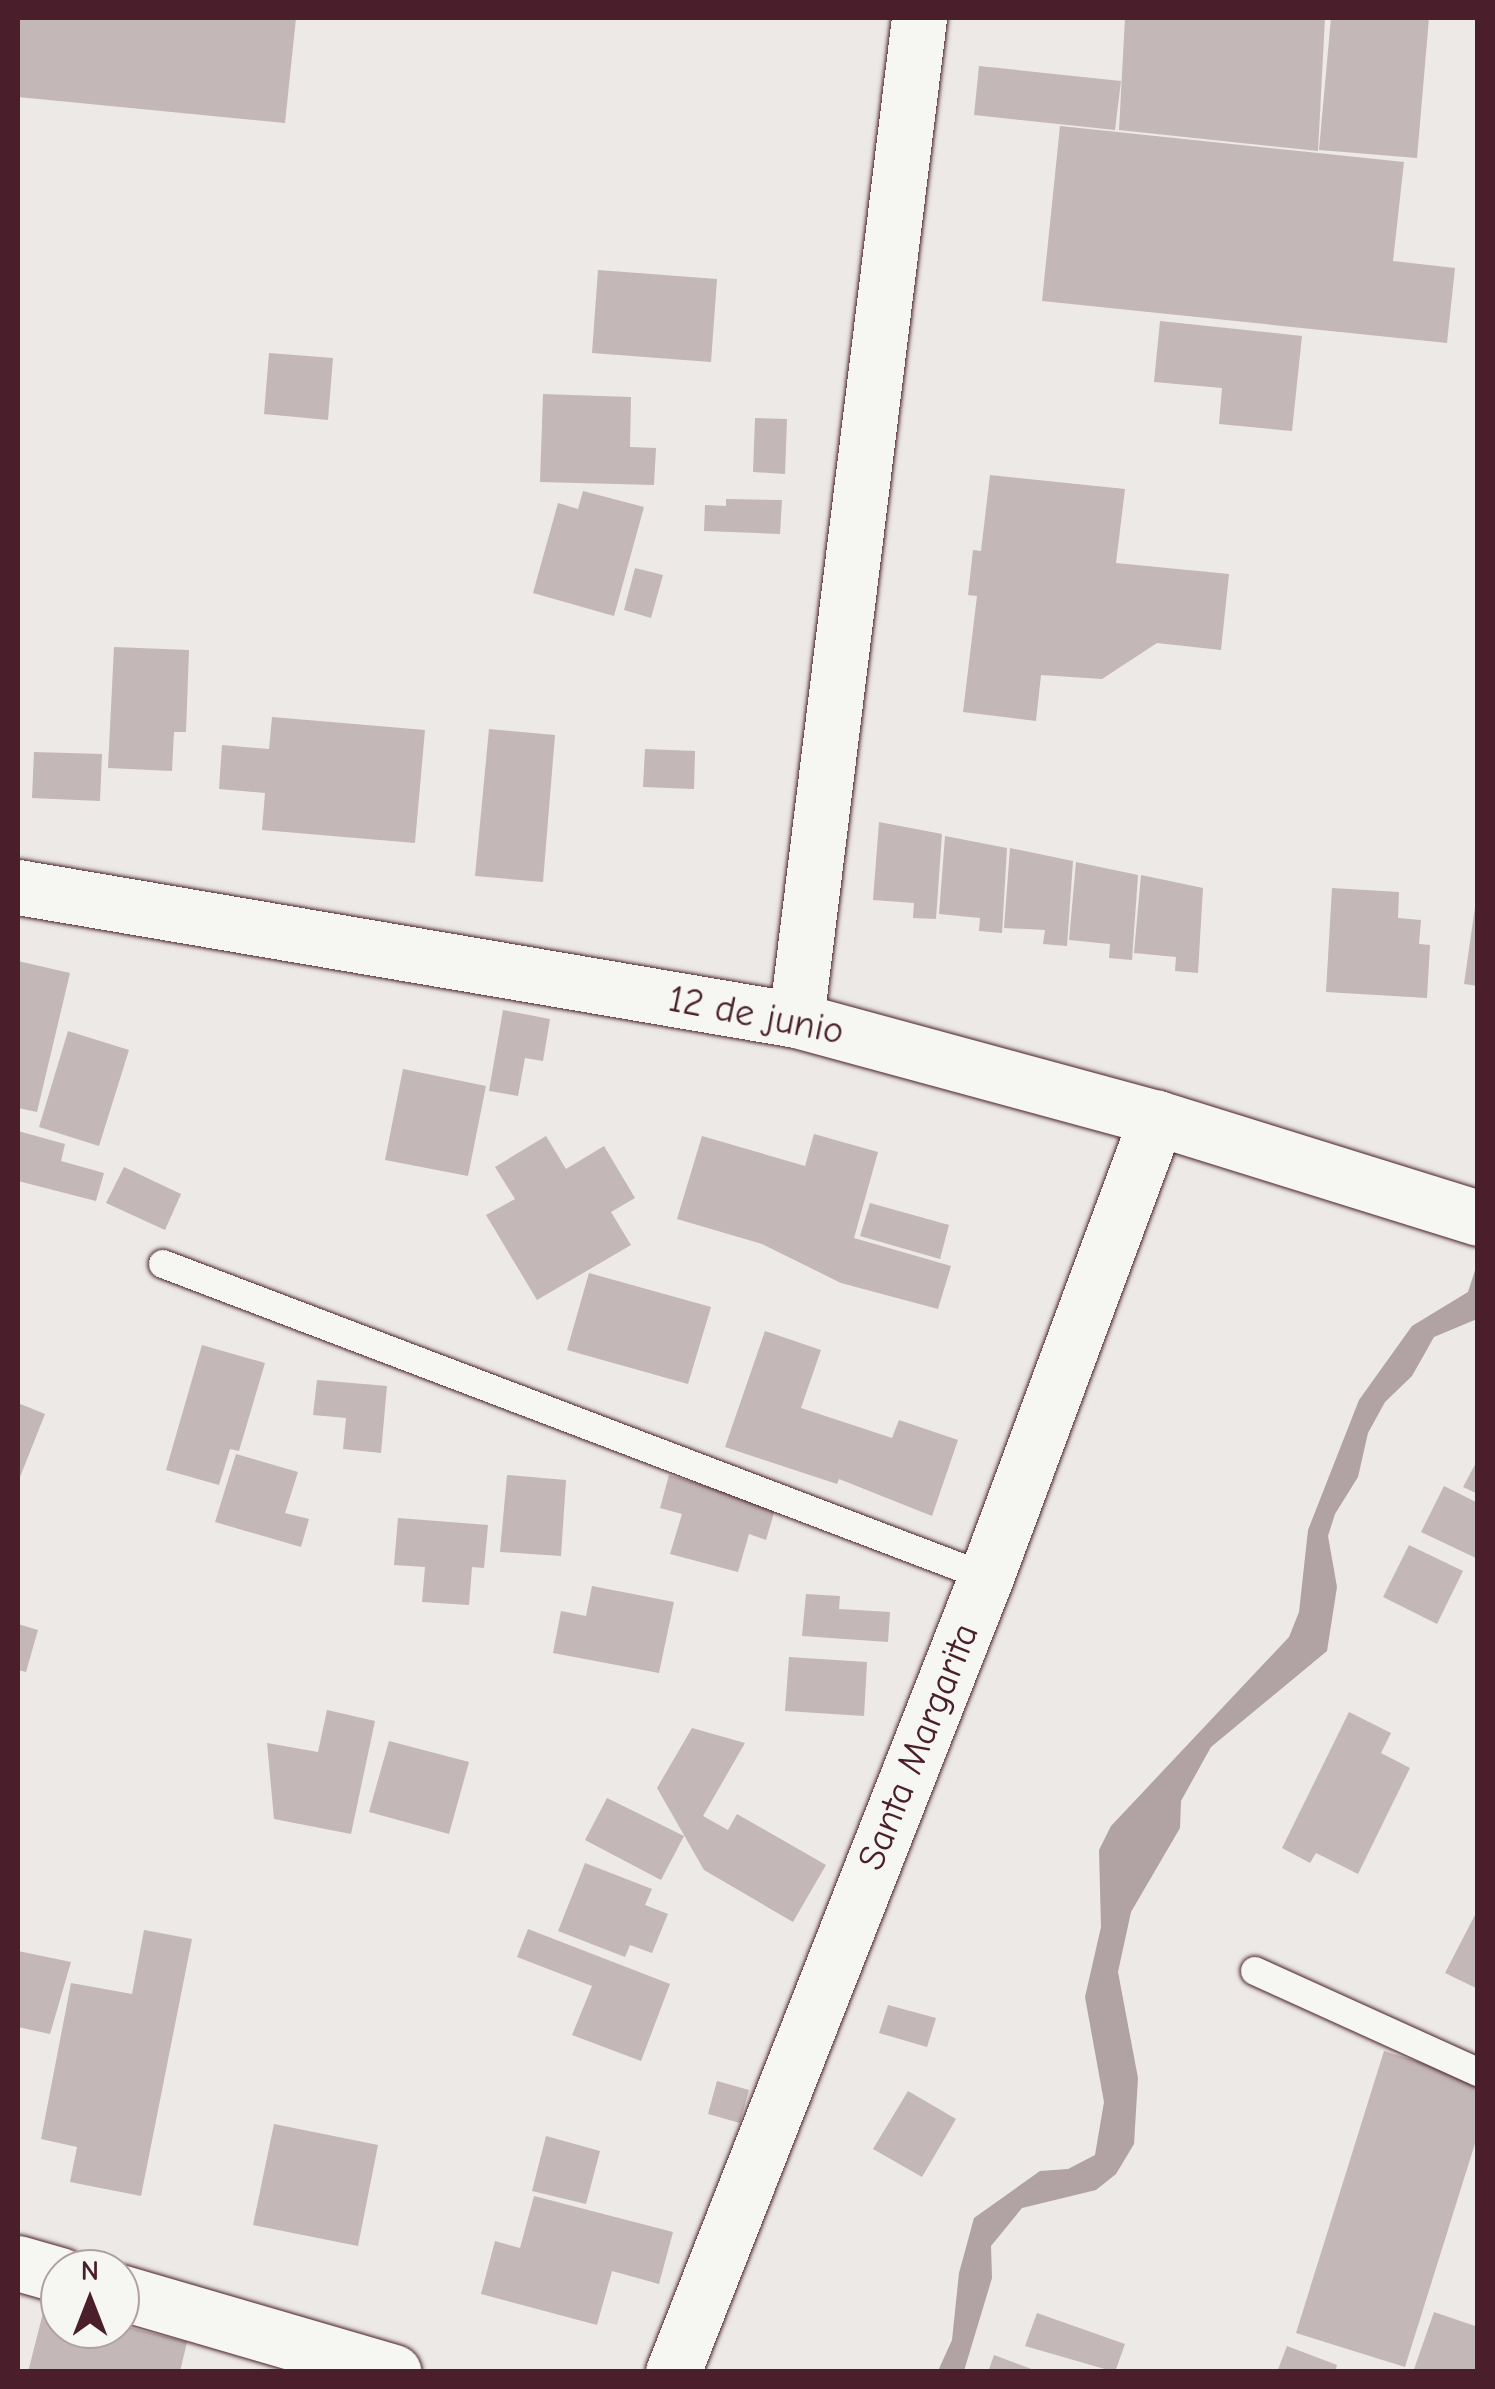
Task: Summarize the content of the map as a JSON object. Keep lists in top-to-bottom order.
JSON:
{
  "streets": {
    "street": ["12 de junio", "Santa Margarita"]
  },
  "crossings": [
    ["12 de junio", "Santa Margarita"]
  ],
  "north": "top"
}
